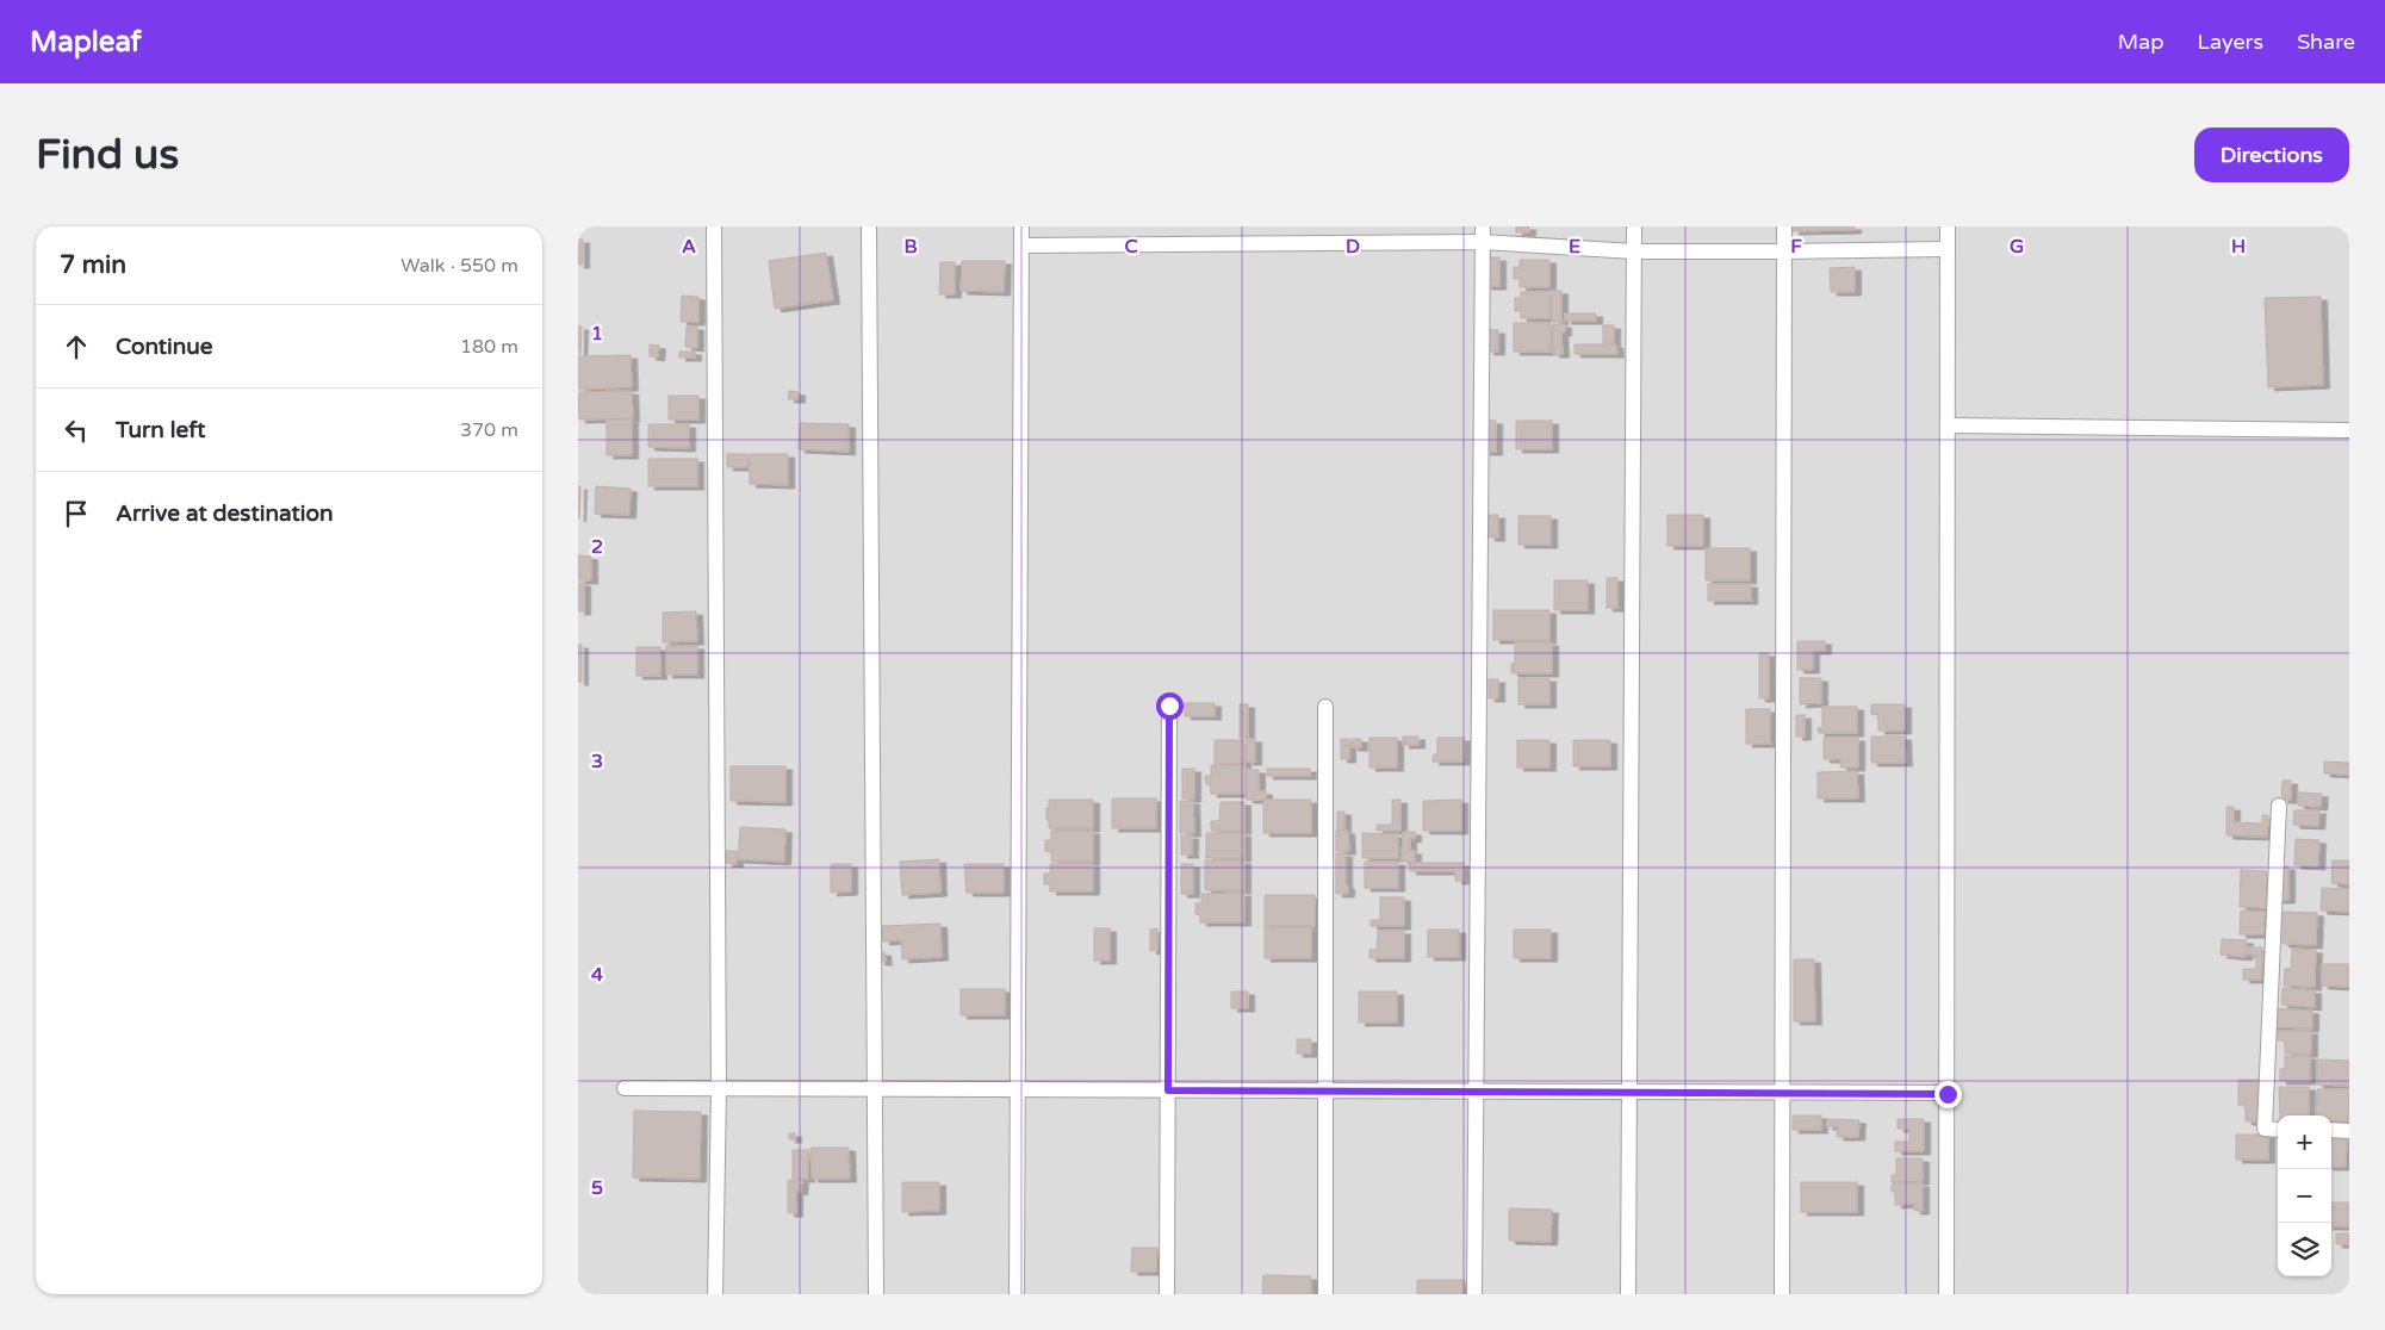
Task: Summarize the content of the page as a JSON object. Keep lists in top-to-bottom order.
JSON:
{
  "page": {
    "header": "Mapleaf",
    "nav": ["Map", "Layers", "Share"],
    "buttons": "Directions",
    "title": "Find us",
    "heading": ["7 min", "Walk · 550 m"],
    "list": [
      ["Continue", "180 m"],
      ["Turn left", "370 m"],
      "Arrive at destination"
    ],
    "map_buttons": ["+", "−"]
  },
  "grid": {
    "columns": [
      "A",
      "B",
      "C",
      "D",
      "E",
      "F",
      "G",
      "H"
    ],
    "rows": [
      "1",
      "2",
      "3",
      "4",
      "5"
    ]
  }
}
